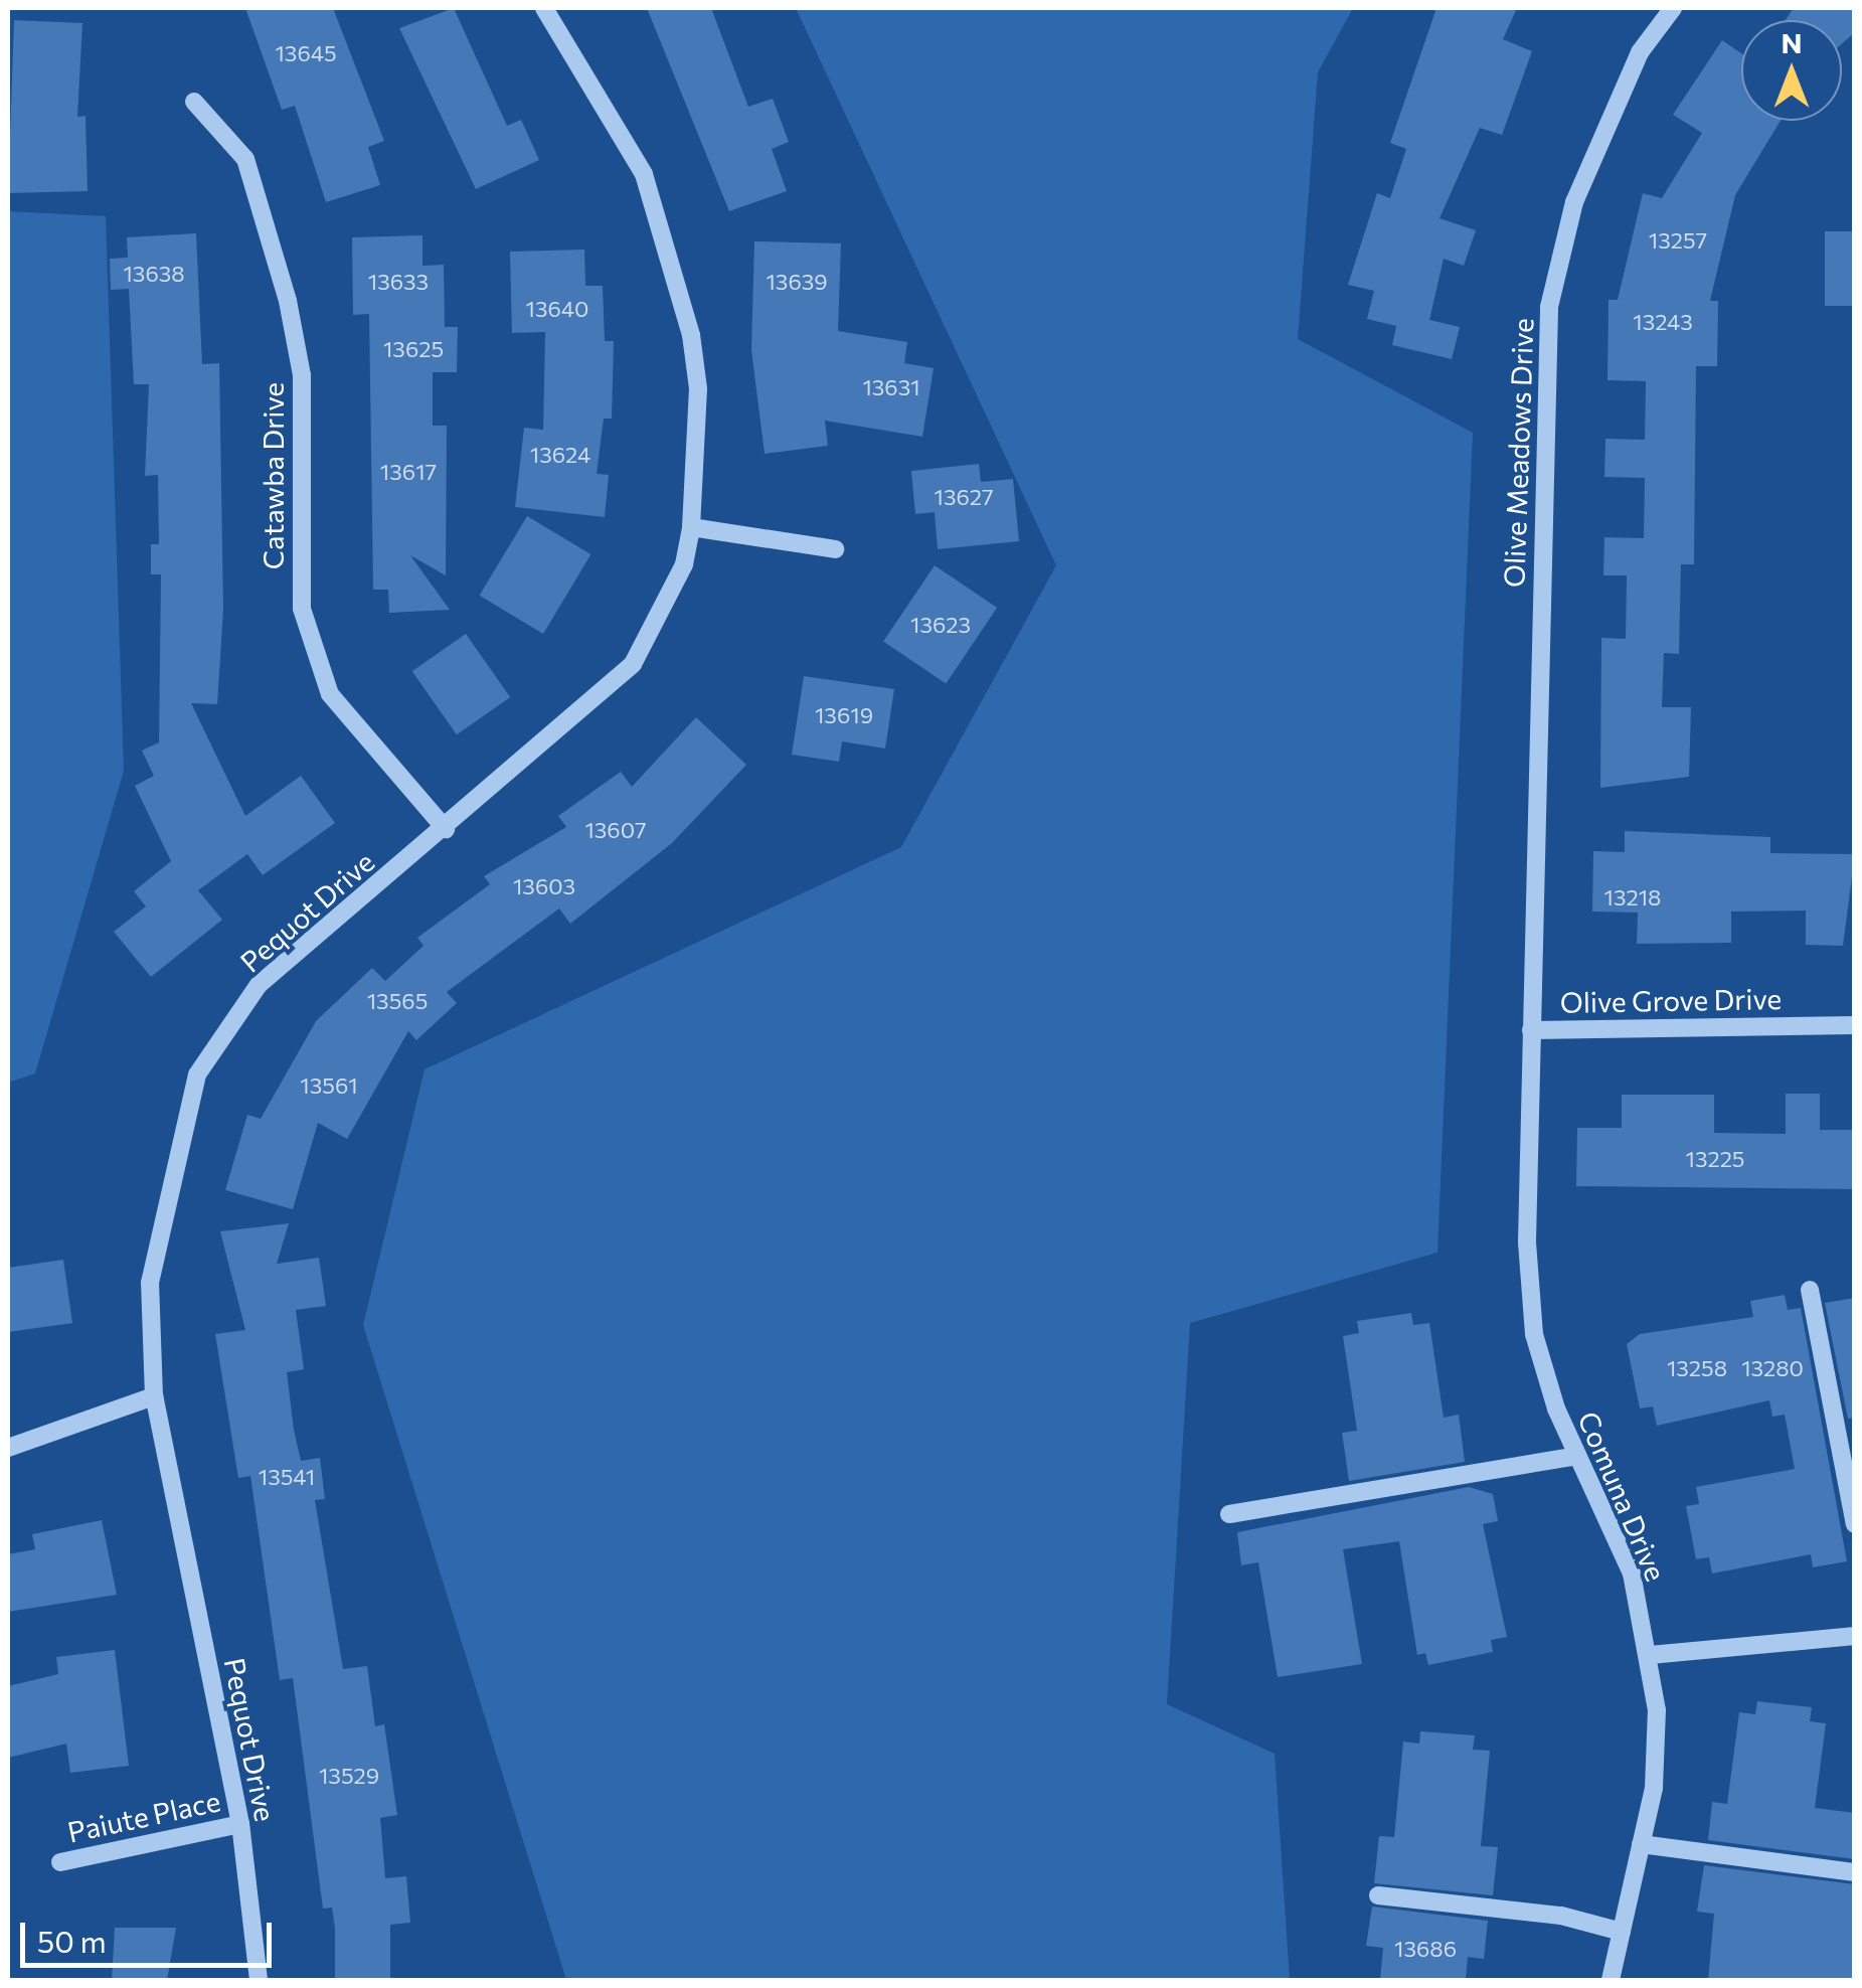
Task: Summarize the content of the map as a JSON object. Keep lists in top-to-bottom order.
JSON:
{
  "streets": {
    "street": [
      "Olive Meadows Drive",
      "Catawba Drive",
      "Pequot Drive",
      "Olive Grove Drive",
      "Comuna Drive",
      "Paiute Place"
    ]
  },
  "crossings": [
    ["Olive Meadows Drive", "Olive Grove Drive"],
    ["Catawba Drive", "Pequot Drive"],
    ["Pequot Drive", "Paiute Place"],
    ["Olive Grove Drive", "Comuna Drive"]
  ],
  "house_numbers": [
    "13645",
    "13257",
    "13638",
    "13633",
    "13639",
    "13640",
    "13243",
    "13625",
    "13631",
    "13624",
    "13617",
    "13627",
    "13623",
    "13619",
    "13607",
    "13603",
    "13218",
    "13565",
    "13561",
    "13225",
    "13258",
    "13280",
    "13541",
    "13529",
    "13686"
  ],
  "scale_bar": "50 m",
  "north": "top"
}
